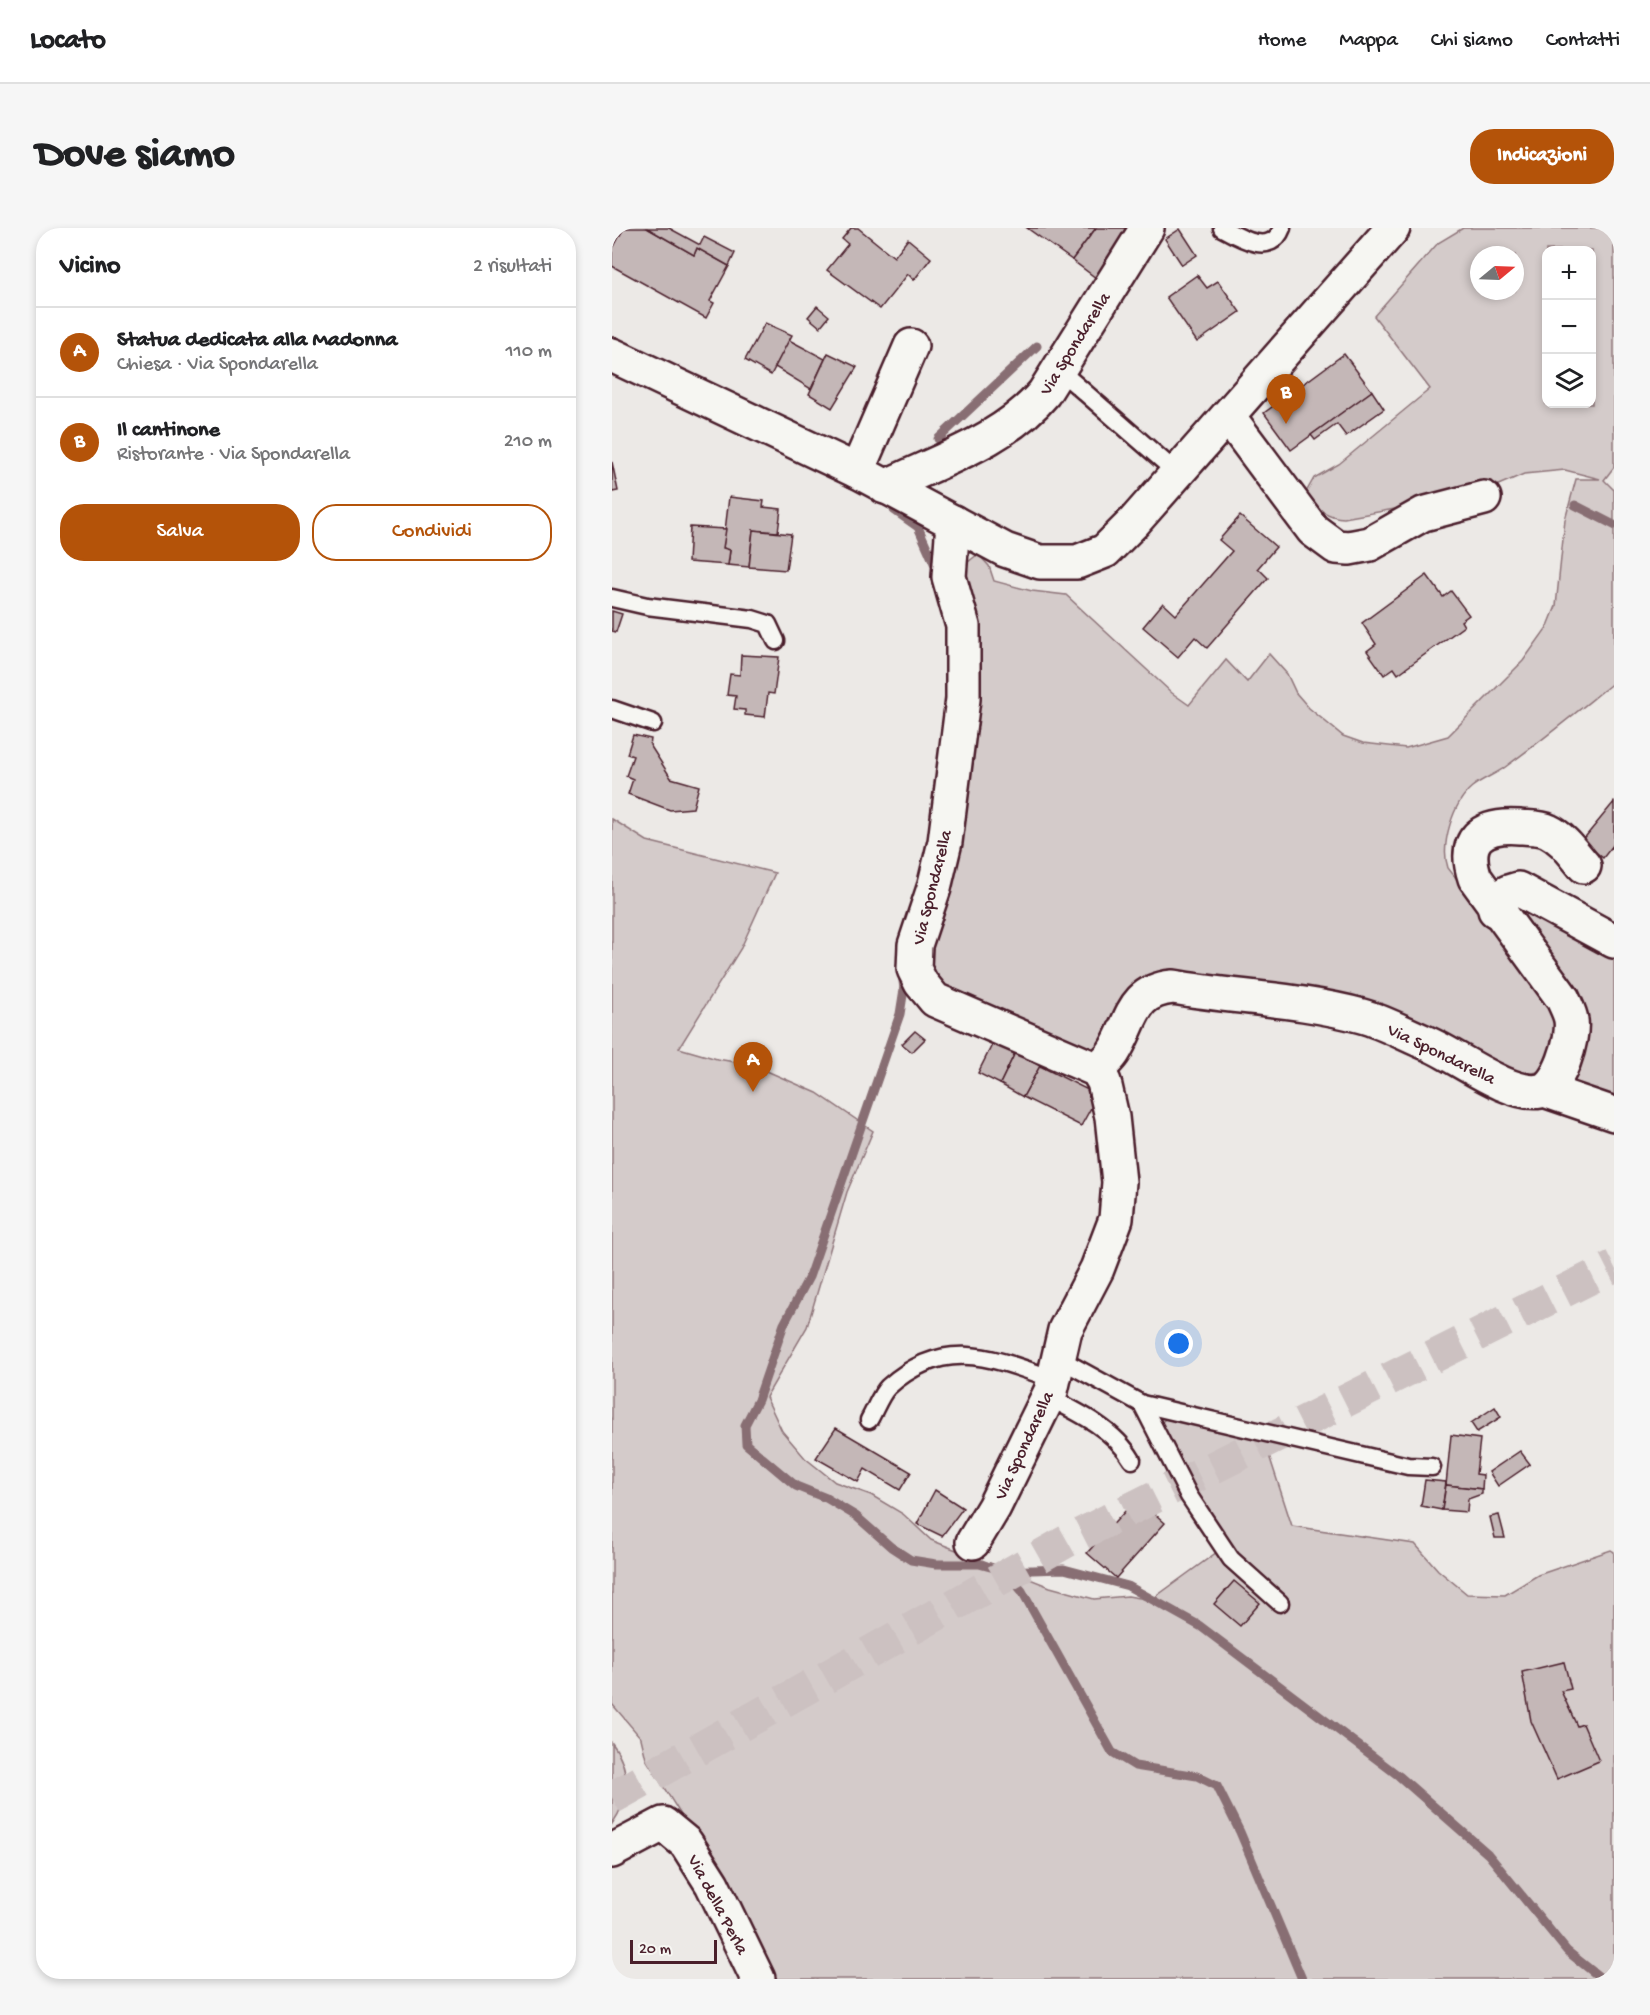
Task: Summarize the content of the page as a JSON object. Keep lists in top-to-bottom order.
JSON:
{
  "streets": {
    "street": ["Via Spondarella", "Via della Perla"]
  },
  "scale_bar": "20 m",
  "north": "right",
  "page": {
    "header": "Locato",
    "nav": [
      "Home",
      "Mappa",
      "Chi siamo",
      "Contatti"
    ],
    "buttons": [
      "Indicazioni",
      ["Salva", "Condividi"]
    ],
    "title": "Dove siamo",
    "heading": ["Vicino", "2 risultati"],
    "map_buttons": ["+", "−"],
    "list": [
      {
        "mark": "A",
        "name": "Statua dedicata alla Madonna",
        "note": "Chiesa · Via Spondarella",
        "value": "110 m"
      },
      {
        "mark": "B",
        "name": "Il cantinone",
        "note": "Ristorante · Via Spondarella",
        "value": "210 m"
      }
    ],
    "pins": ["B", "A"],
    "scale": "20 m"
  }
}
